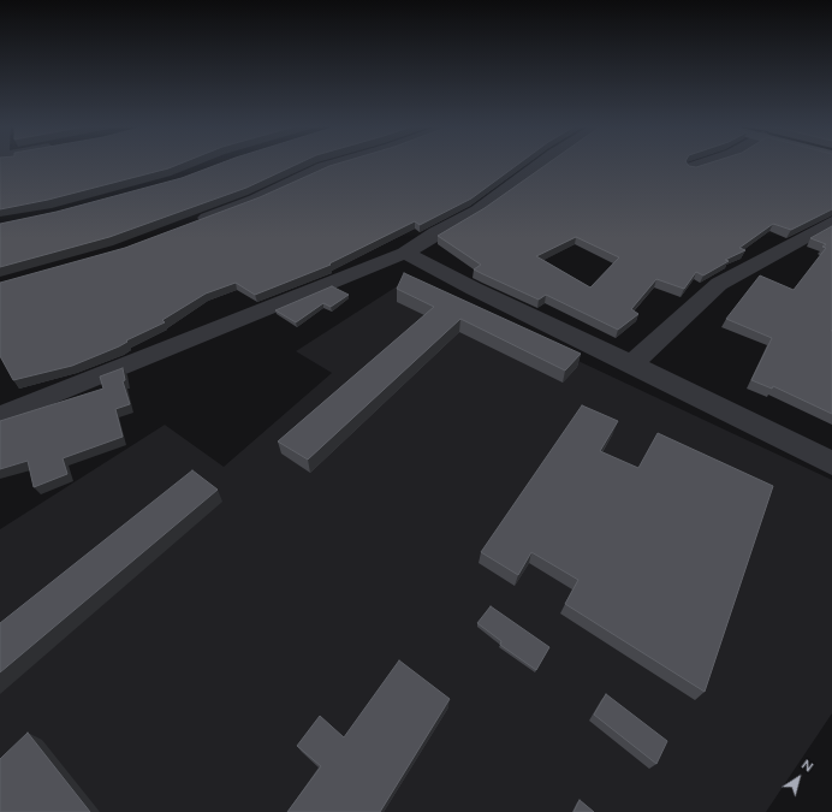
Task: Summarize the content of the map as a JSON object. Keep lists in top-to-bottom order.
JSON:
{
  "north": "top right"
}
